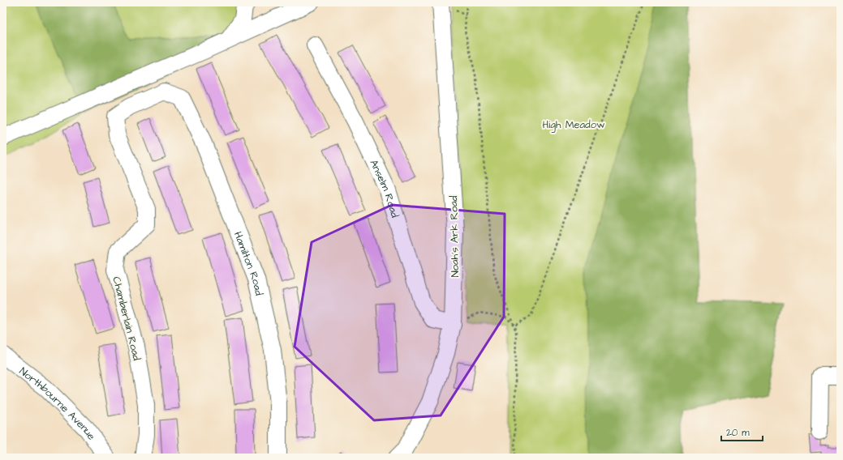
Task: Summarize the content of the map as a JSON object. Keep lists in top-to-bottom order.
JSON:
{
  "streets": {
    "street": [
      "Anselm Road",
      "Noah's Ark Road",
      "Hamilton Road",
      "Chamberlain Road",
      "Northbourne Avenue"
    ]
  },
  "crossings": [
    ["Anselm Road", "Noah's Ark Road"],
    ["Hamilton Road", "Chamberlain Road"]
  ],
  "parks": ["High Meadow"],
  "scale_bar": "20 m"
}
